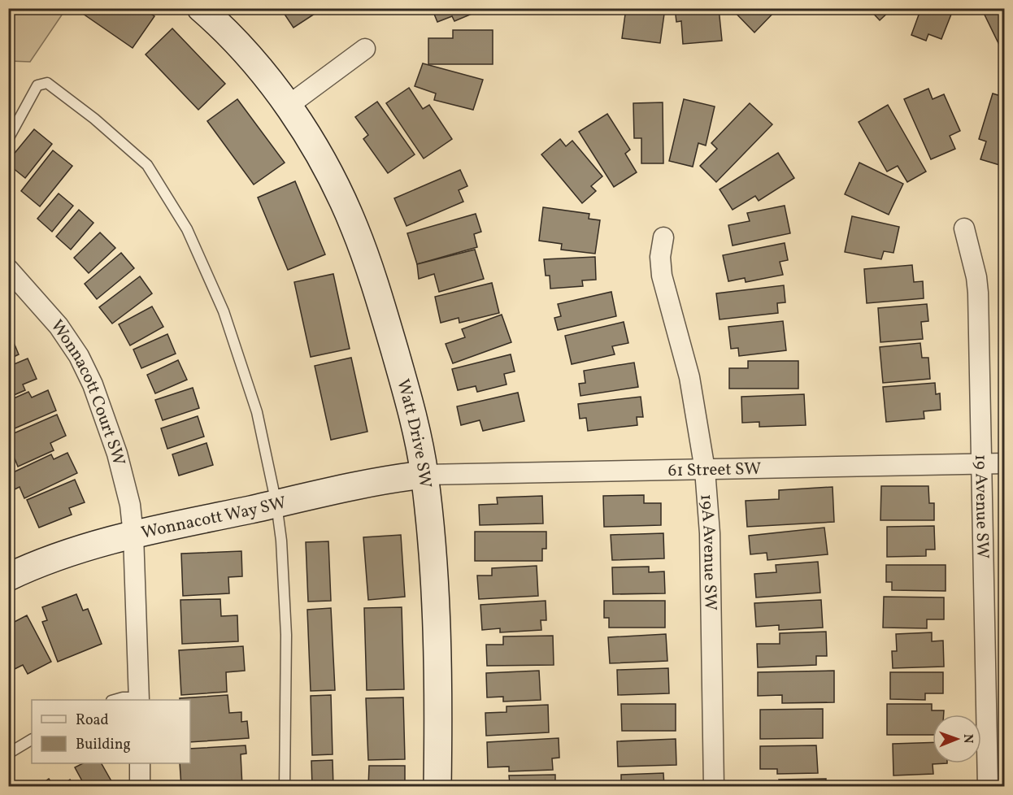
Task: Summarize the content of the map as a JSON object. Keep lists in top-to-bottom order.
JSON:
{
  "streets": {
    "street": [
      "Wonnacott Court SW",
      "Watt Drive SW",
      "61 Street SW",
      "19 Avenue SW",
      "Wonnacott Way SW",
      "19A Avenue SW"
    ]
  },
  "crossings": [
    ["Wonnacott Court SW", "Wonnacott Way SW"],
    ["Watt Drive SW", "61 Street SW"],
    ["Watt Drive SW", "Wonnacott Way SW"],
    ["61 Street SW", "19 Avenue SW"],
    ["61 Street SW", "Wonnacott Way SW"],
    ["61 Street SW", "19A Avenue SW"]
  ],
  "legend": ["Road", "Building"],
  "north": "right"
}
